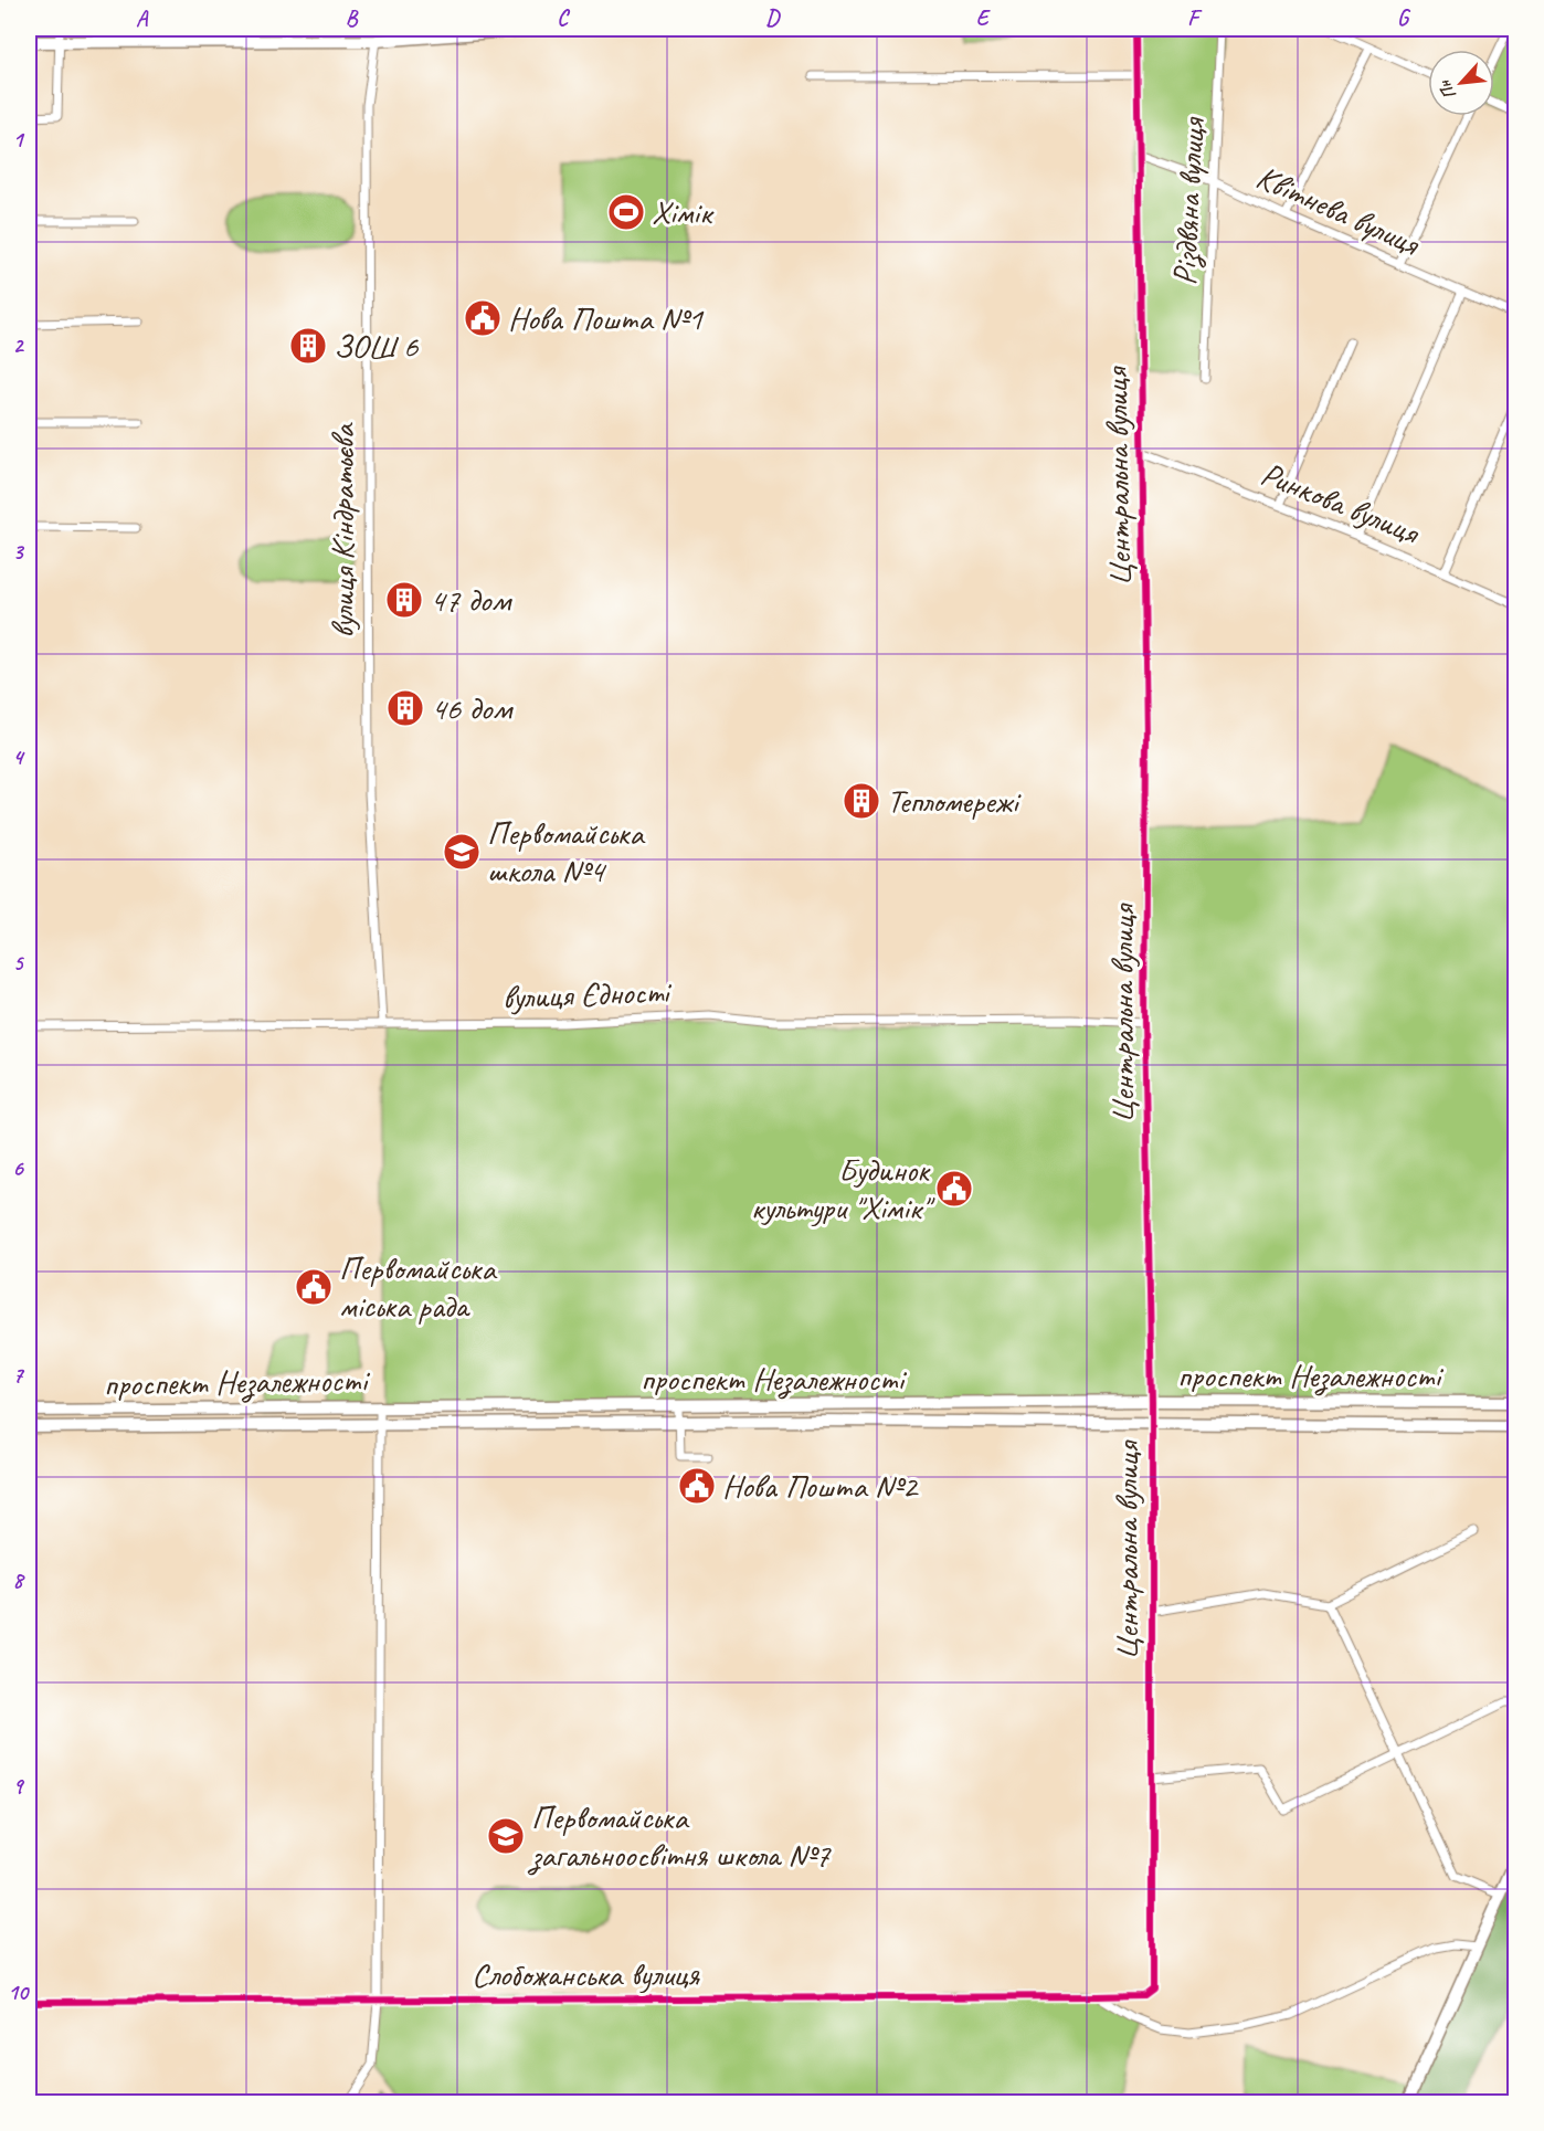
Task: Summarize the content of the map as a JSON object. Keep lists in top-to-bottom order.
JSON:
{
  "streets": {
    "street": [
      "Різдвяна вулиця",
      "Квітнева вулиця",
      "Центральна вулиця",
      "Ринкова вулиця",
      "вулиця Кіндратьєва",
      "вулиця Єдності",
      "проспект Незалежності",
      "Слобожанська вулиця"
    ]
  },
  "crossings": [
    ["Різдвяна вулиця", "Квітнева вулиця"],
    ["Квітнева вулиця", "Центральна вулиця"],
    ["Центральна вулиця", "Ринкова вулиця"],
    ["Центральна вулиця", "вулиця Єдності"],
    ["Центральна вулиця", "проспект Незалежності"],
    ["Центральна вулиця", "Слобожанська вулиця"],
    ["вулиця Кіндратьєва", "вулиця Єдності"]
  ],
  "places": {
    "sports": ["Хімік"],
    "public building": [
      "Нова Пошта №1",
      "Будинок культури \"Хімік\"",
      "Первомайська мiська рада",
      "Нова Пошта №2"
    ],
    "building": [
      "ЗОШ 6",
      "47 дом",
      "46 дом",
      "Тепломережі"
    ],
    "school or university": ["Первомайська школа №4", "Первомайська загальноосвітня школа №7"]
  },
  "north": "bottom left",
  "grid": {
    "columns": [
      "A",
      "B",
      "C",
      "D",
      "E",
      "F",
      "G"
    ],
    "rows": [
      "1",
      "2",
      "3",
      "4",
      "5",
      "6",
      "7",
      "8",
      "9",
      "10"
    ]
  }
}
